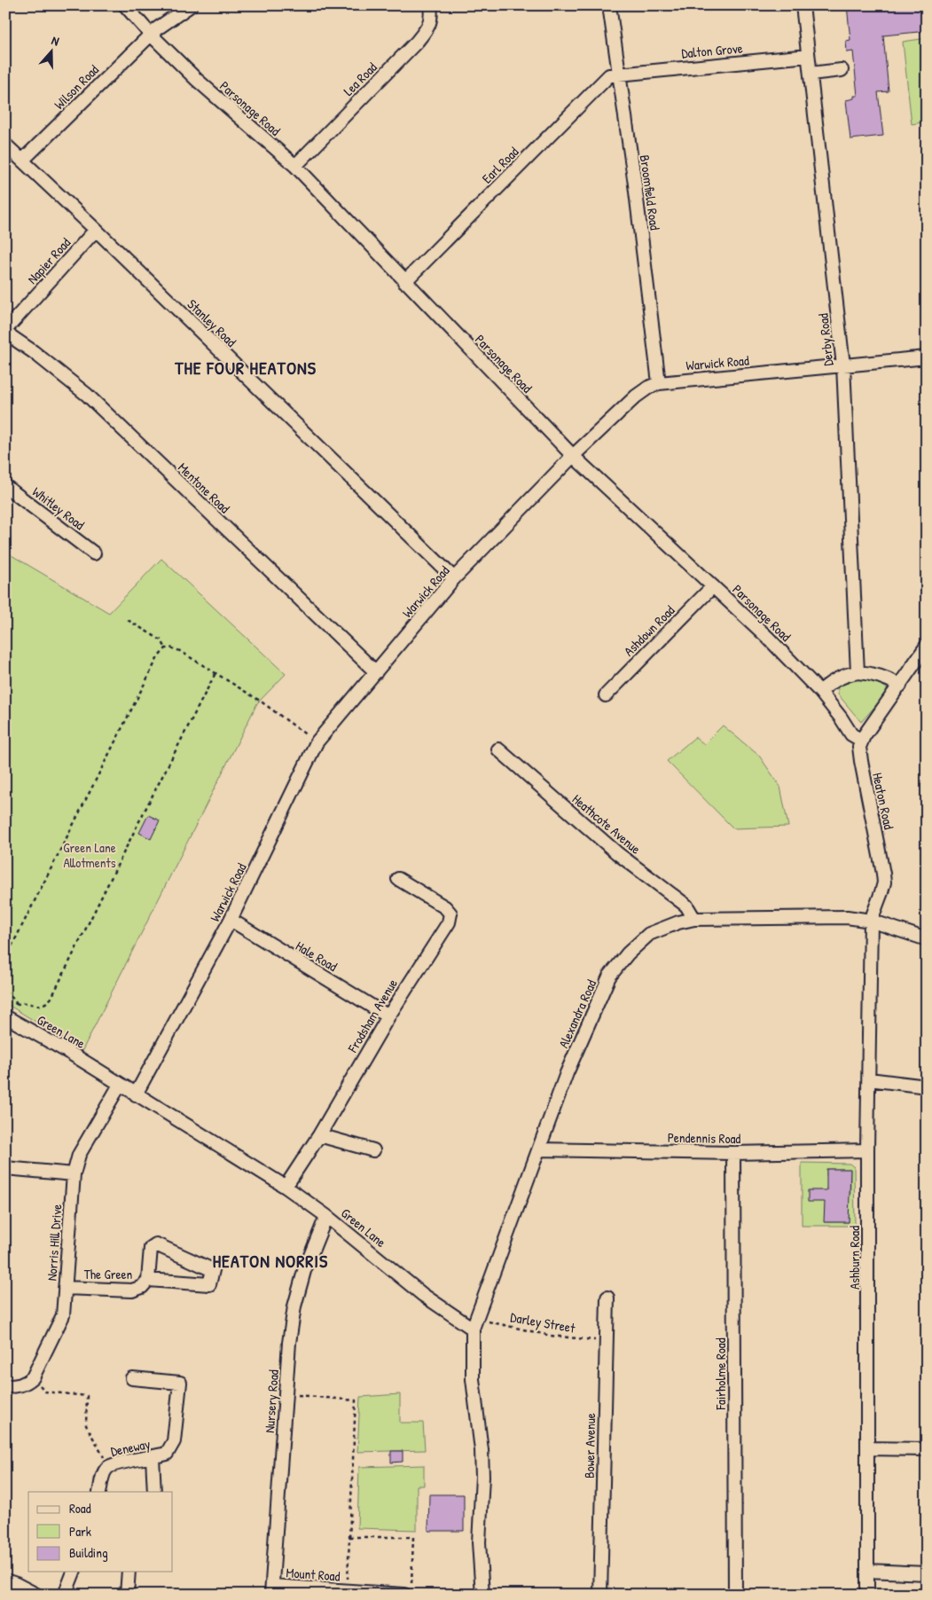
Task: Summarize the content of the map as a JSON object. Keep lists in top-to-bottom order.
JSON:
{
  "streets": {
    "street": [
      "Dalton Grove",
      "Lea Road",
      "Wilson Road",
      "Parsonage Road",
      "Earl Road",
      "Broomfield Road",
      "Napier Road",
      "Stanley Road",
      "Derby Road",
      "Warwick Road",
      "Mentone Road",
      "Whitley Road",
      "Ashdown Road",
      "Heaton Road",
      "Heathcote Avenue",
      "Hale Road",
      "Alexandra Road",
      "Frodsham Avenue",
      "Green Lane",
      "Pendennis Road",
      "Norris Hill Drive",
      "Ashburn Road",
      "The Green",
      "Fairholme Road",
      "Nursery Road",
      "Bower Avenue",
      "Deneway",
      "Mount Road"
    ],
    "path": ["Darley Street"]
  },
  "crossings": [
    ["Dalton Grove", "Earl Road"],
    ["Dalton Grove", "Broomfield Road"],
    ["Dalton Grove", "Derby Road"],
    ["Lea Road", "Parsonage Road"],
    ["Wilson Road", "Parsonage Road"],
    ["Wilson Road", "Stanley Road"],
    ["Parsonage Road", "Earl Road"],
    ["Parsonage Road", "Warwick Road"],
    ["Parsonage Road", "Ashdown Road"],
    ["Parsonage Road", "Heaton Road"],
    ["Earl Road", "Broomfield Road"],
    ["Broomfield Road", "Warwick Road"],
    ["Napier Road", "Stanley Road"],
    ["Napier Road", "Mentone Road"],
    ["Stanley Road", "Warwick Road"],
    ["Derby Road", "Warwick Road"],
    ["Warwick Road", "Mentone Road"],
    ["Warwick Road", "Hale Road"],
    ["Warwick Road", "Green Lane"],
    ["Heaton Road", "Alexandra Road"],
    ["Heaton Road", "Ashburn Road"],
    ["Heathcote Avenue", "Alexandra Road"],
    ["Hale Road", "Frodsham Avenue"],
    ["Alexandra Road", "Green Lane"],
    ["Alexandra Road", "Pendennis Road"],
    ["Alexandra Road", "Ashburn Road"],
    ["Alexandra Road", "Darley Street"],
    ["Frodsham Avenue", "Green Lane"],
    ["Green Lane", "Norris Hill Drive"],
    ["Green Lane", "Darley Street"],
    ["Green Lane", "Nursery Road"],
    ["Pendennis Road", "Ashburn Road"],
    ["Pendennis Road", "Fairholme Road"],
    ["Norris Hill Drive", "The Green"],
    ["Darley Street", "Bower Avenue"],
    ["Nursery Road", "Mount Road"]
  ],
  "districts": ["THE FOUR HEATONS", "HEATON NORRIS"],
  "parks": ["Green Lane Allotments"],
  "legend": ["Road", "Park", "Building"],
  "north": "top"
}
